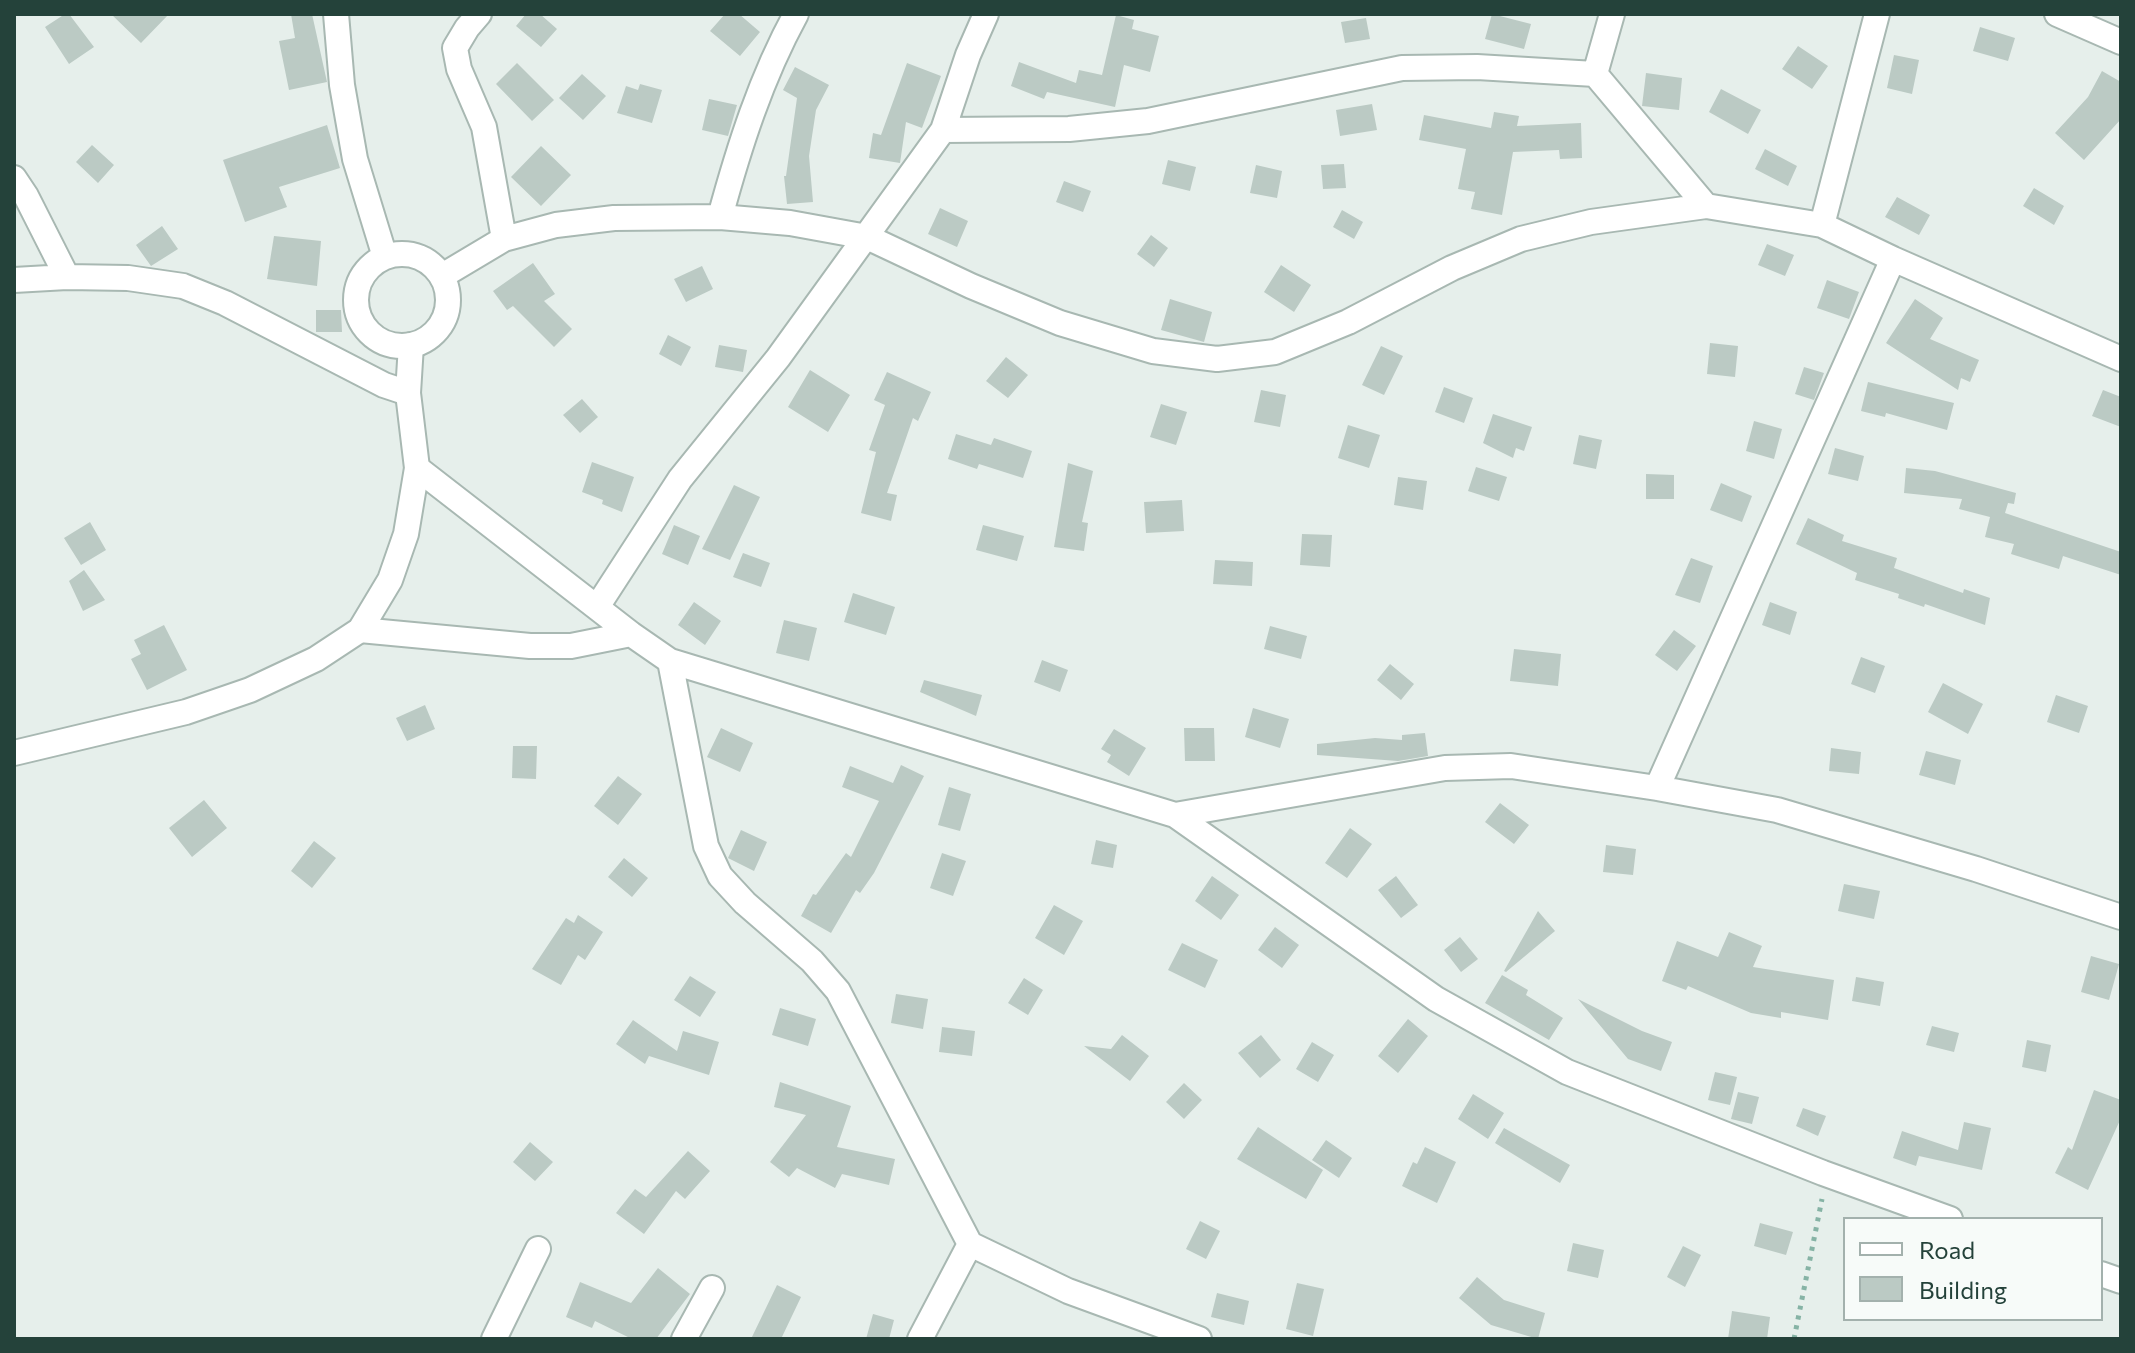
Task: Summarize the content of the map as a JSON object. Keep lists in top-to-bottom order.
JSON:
{
  "legend": ["Road", "Building"]
}
